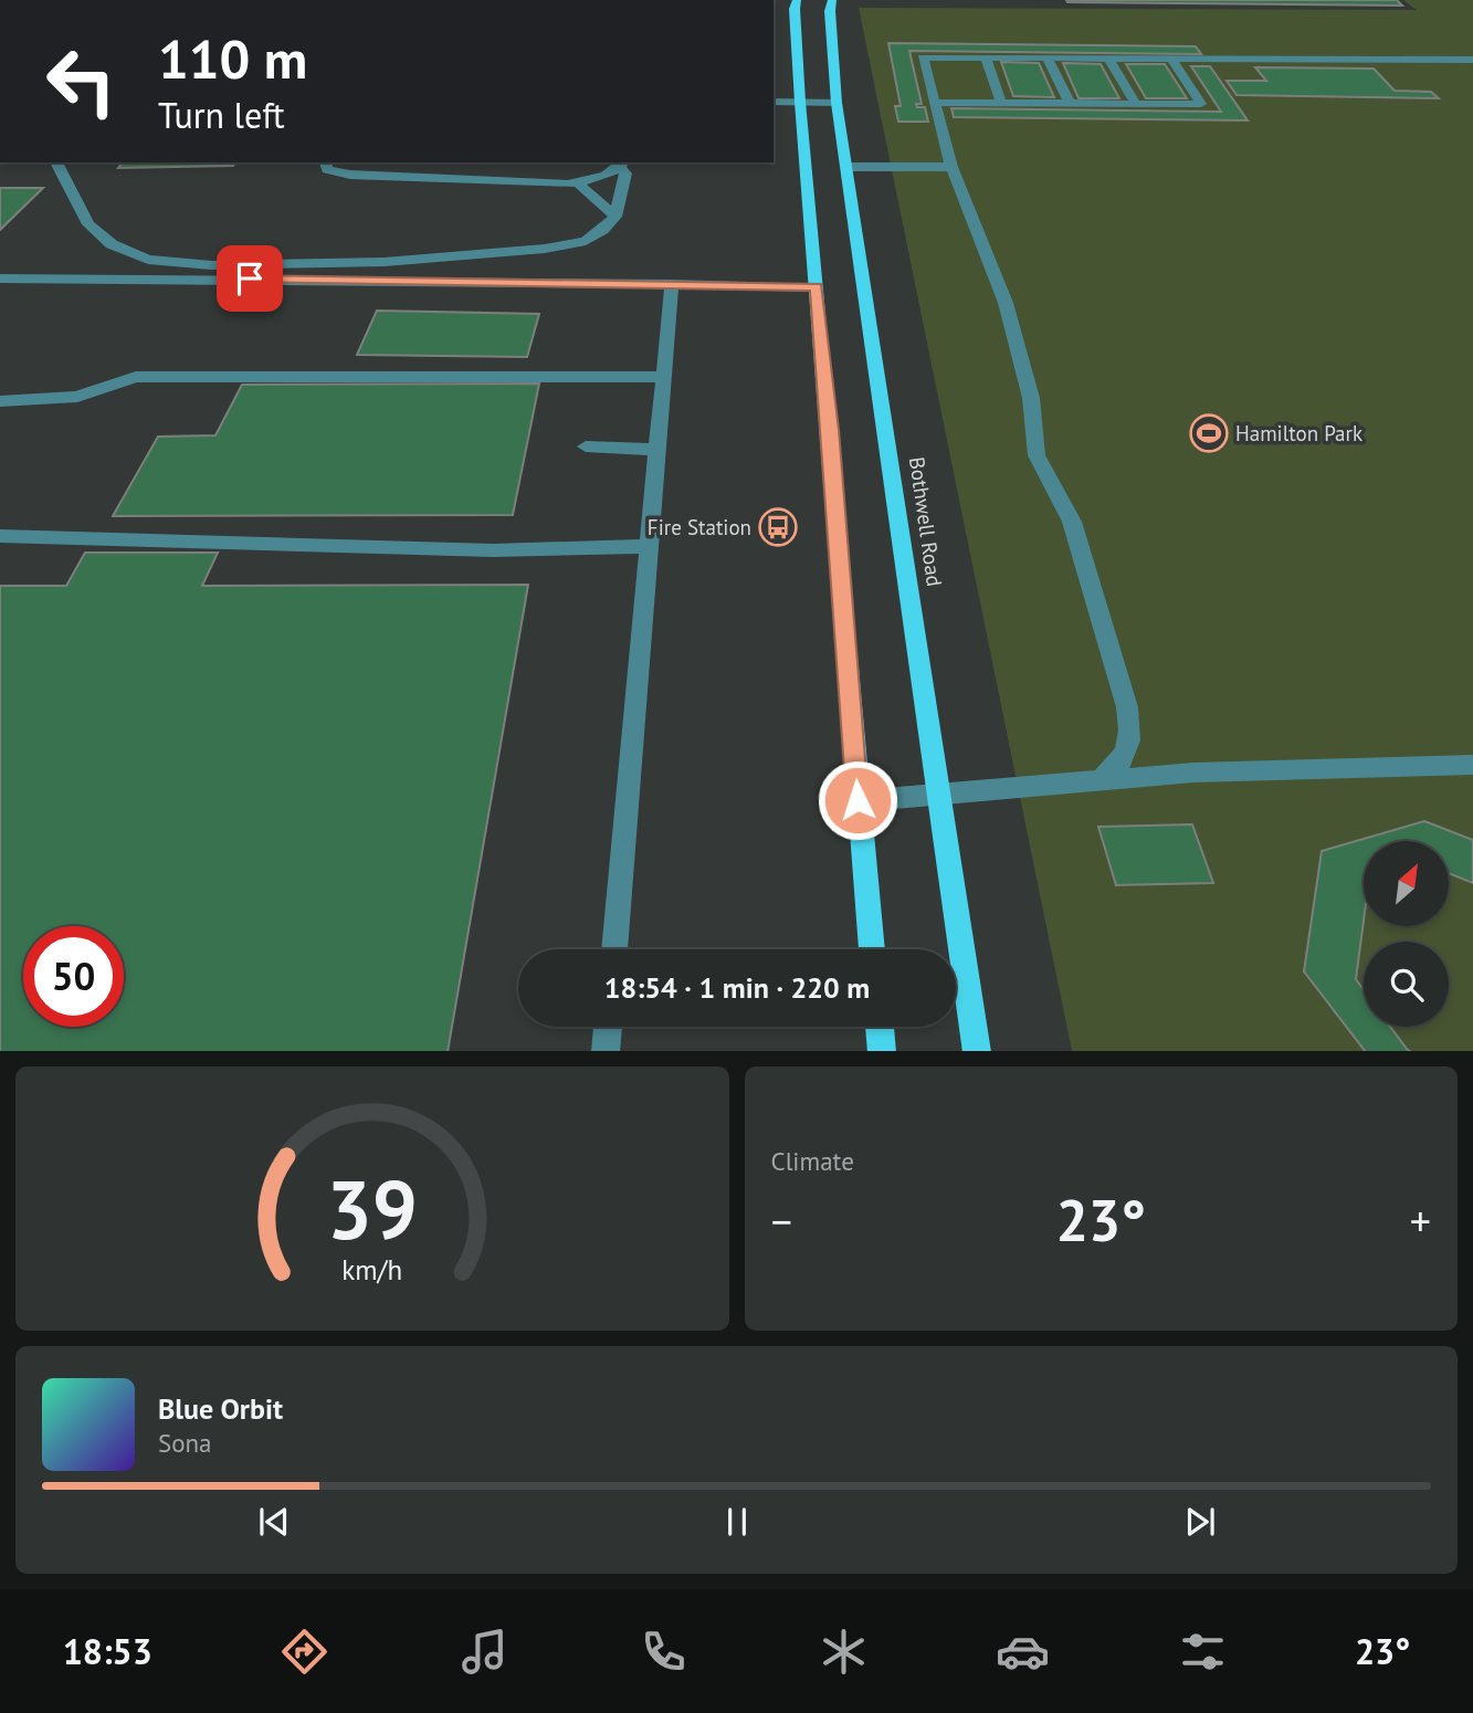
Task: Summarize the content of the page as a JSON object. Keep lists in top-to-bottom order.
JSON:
{
  "streets": {
    "main road": ["Bothwell Road"]
  },
  "places": {
    "sports": ["Hamilton Park"],
    "bus stop": ["Fire Station"]
  },
  "north": "top right",
  "page": {
    "turn": ["110 m", "Turn left"],
    "limit": "50",
    "trip": "18:54 · 1 min · 220 m",
    "tile": "Climate",
    "heat": ["−", "23°", "+"],
    "song": ["Blue Orbit", "Sona"],
    "tabs": ["18:53", "23°"],
    "gauge": ["39", "km/h"]
  }
}
